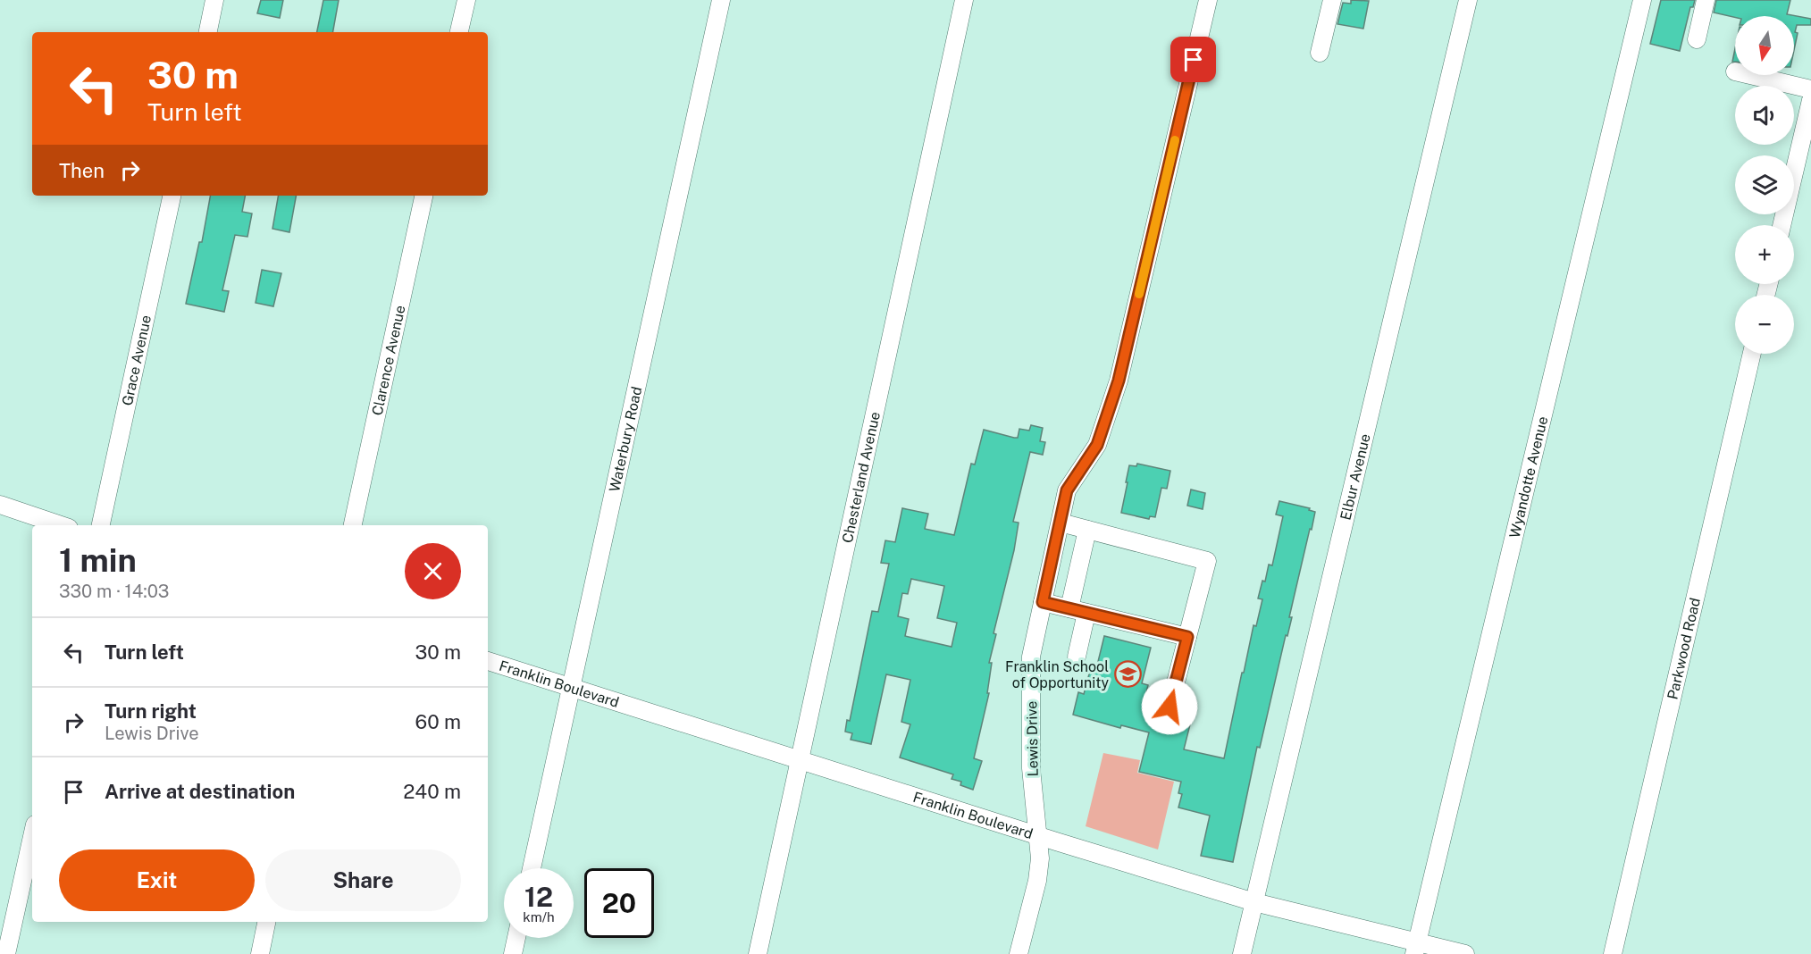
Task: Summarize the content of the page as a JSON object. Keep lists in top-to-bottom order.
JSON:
{
  "streets": {
    "street": [
      "Grace Avenue",
      "Clarence Avenue",
      "Waterbury Road",
      "Chesterland Avenue",
      "Elbur Avenue",
      "Wyandotte Avenue",
      "Parkwood Road",
      "Franklin Boulevard",
      "Lewis Drive"
    ]
  },
  "crossings": [
    ["Waterbury Road", "Franklin Boulevard"],
    ["Chesterland Avenue", "Franklin Boulevard"],
    ["Elbur Avenue", "Franklin Boulevard"],
    ["Wyandotte Avenue", "Franklin Boulevard"],
    ["Franklin Boulevard", "Lewis Drive"]
  ],
  "places": {
    "school or university": ["Franklin School of Opportunity"]
  },
  "north": "bottom",
  "page": {
    "map_buttons": ["+", "−"],
    "turn": ["30 m", "Turn left"],
    "then": "Then",
    "heading": ["1 min", "330 m · 14:03"],
    "list": [
      {
        "name": "Turn left",
        "value": "30 m"
      },
      {
        "name": "Turn right",
        "note": "Lewis Drive",
        "value": "60 m"
      },
      {
        "name": "Arrive at destination",
        "value": "240 m"
      }
    ],
    "buttons": ["Exit", "Share"],
    "speed": "12 km/h",
    "limit": "20"
  }
}
